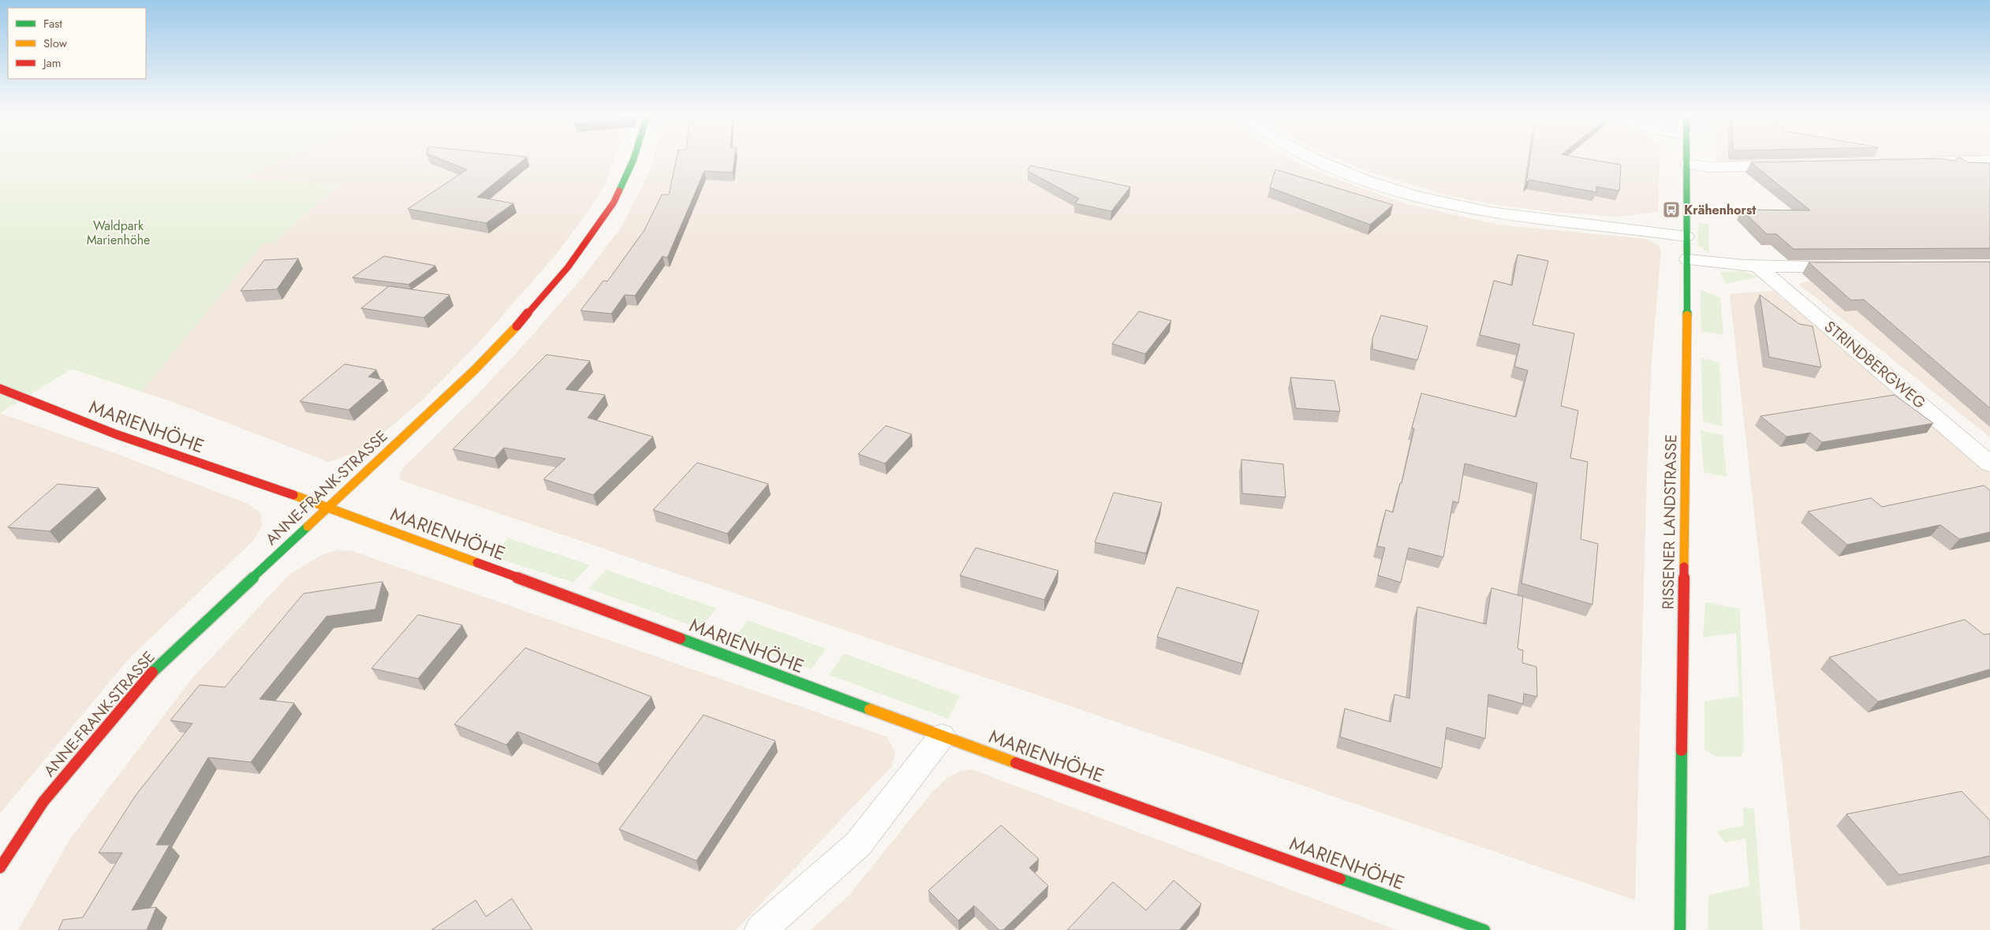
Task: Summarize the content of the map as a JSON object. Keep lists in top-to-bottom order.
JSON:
{
  "streets": {
    "street": [
      "STRINDBERGWEG",
      "MARIENHÖHE",
      "ANNE-FRANK-STRASSE",
      "RISSENER LANDSTRASSE"
    ]
  },
  "crossings": [
    ["MARIENHÖHE", "ANNE-FRANK-STRASSE"]
  ],
  "parks": ["Waldpark Marienhöhe"],
  "places": {
    "bus stop": ["Krähenhorst"]
  },
  "legend": ["Fast", "Slow", "Jam"]
}
